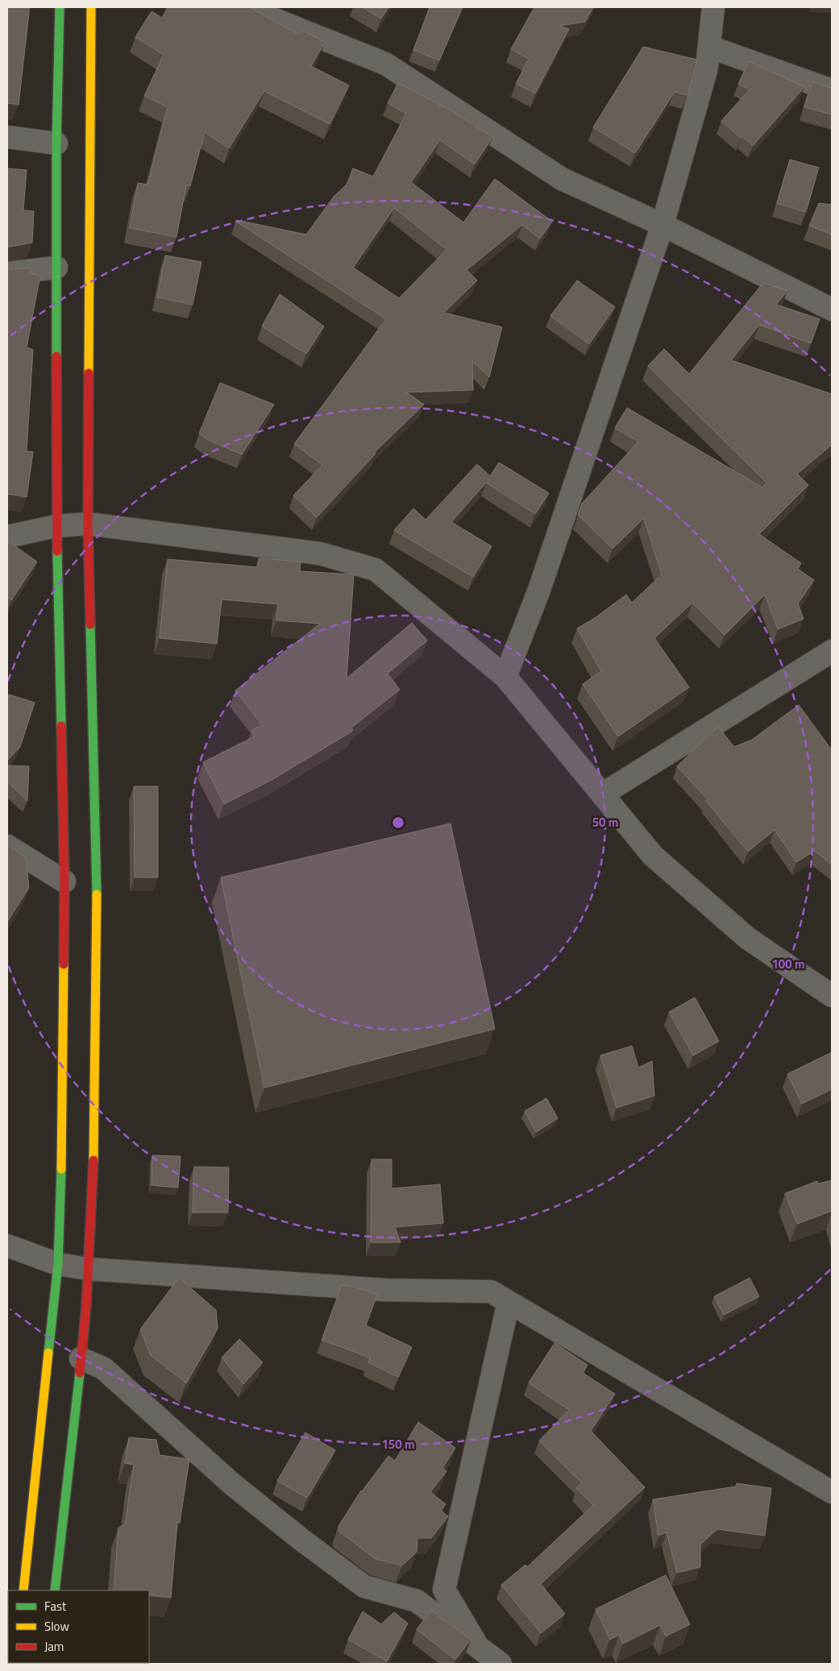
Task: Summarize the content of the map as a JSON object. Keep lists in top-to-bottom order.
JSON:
{
  "legend": ["Fast", "Slow", "Jam"],
  "rings": ["50 m", "100 m", "150 m"]
}
